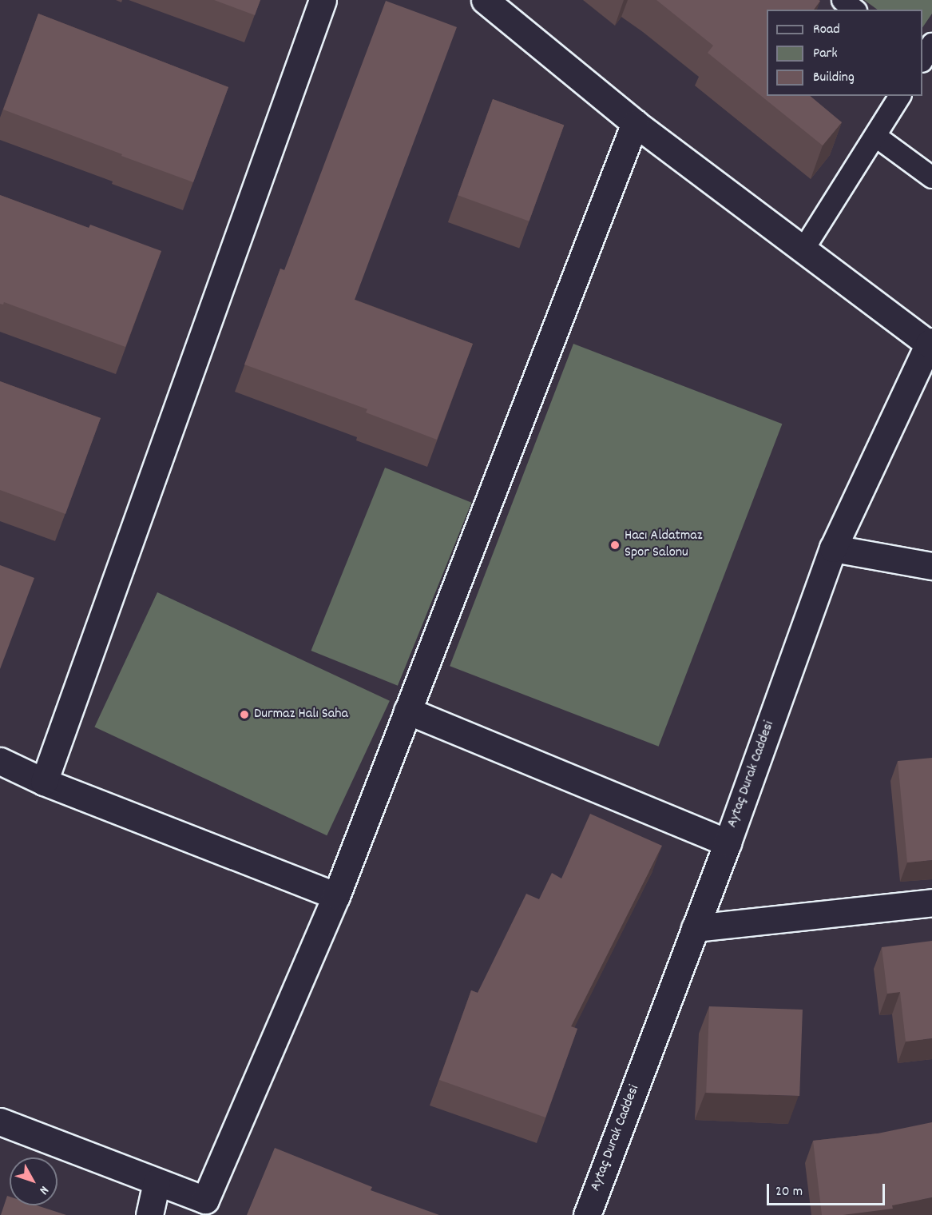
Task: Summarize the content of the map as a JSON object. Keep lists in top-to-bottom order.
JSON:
{
  "streets": {
    "street": ["Aytaç Durak Caddesi"]
  },
  "places": ["Hacı Aldatmaz Spor Salonu", "Durmaz Halı Saha"],
  "legend": ["Road", "Park", "Building"],
  "scale_bar": "20 m",
  "north": "bottom right"
}
